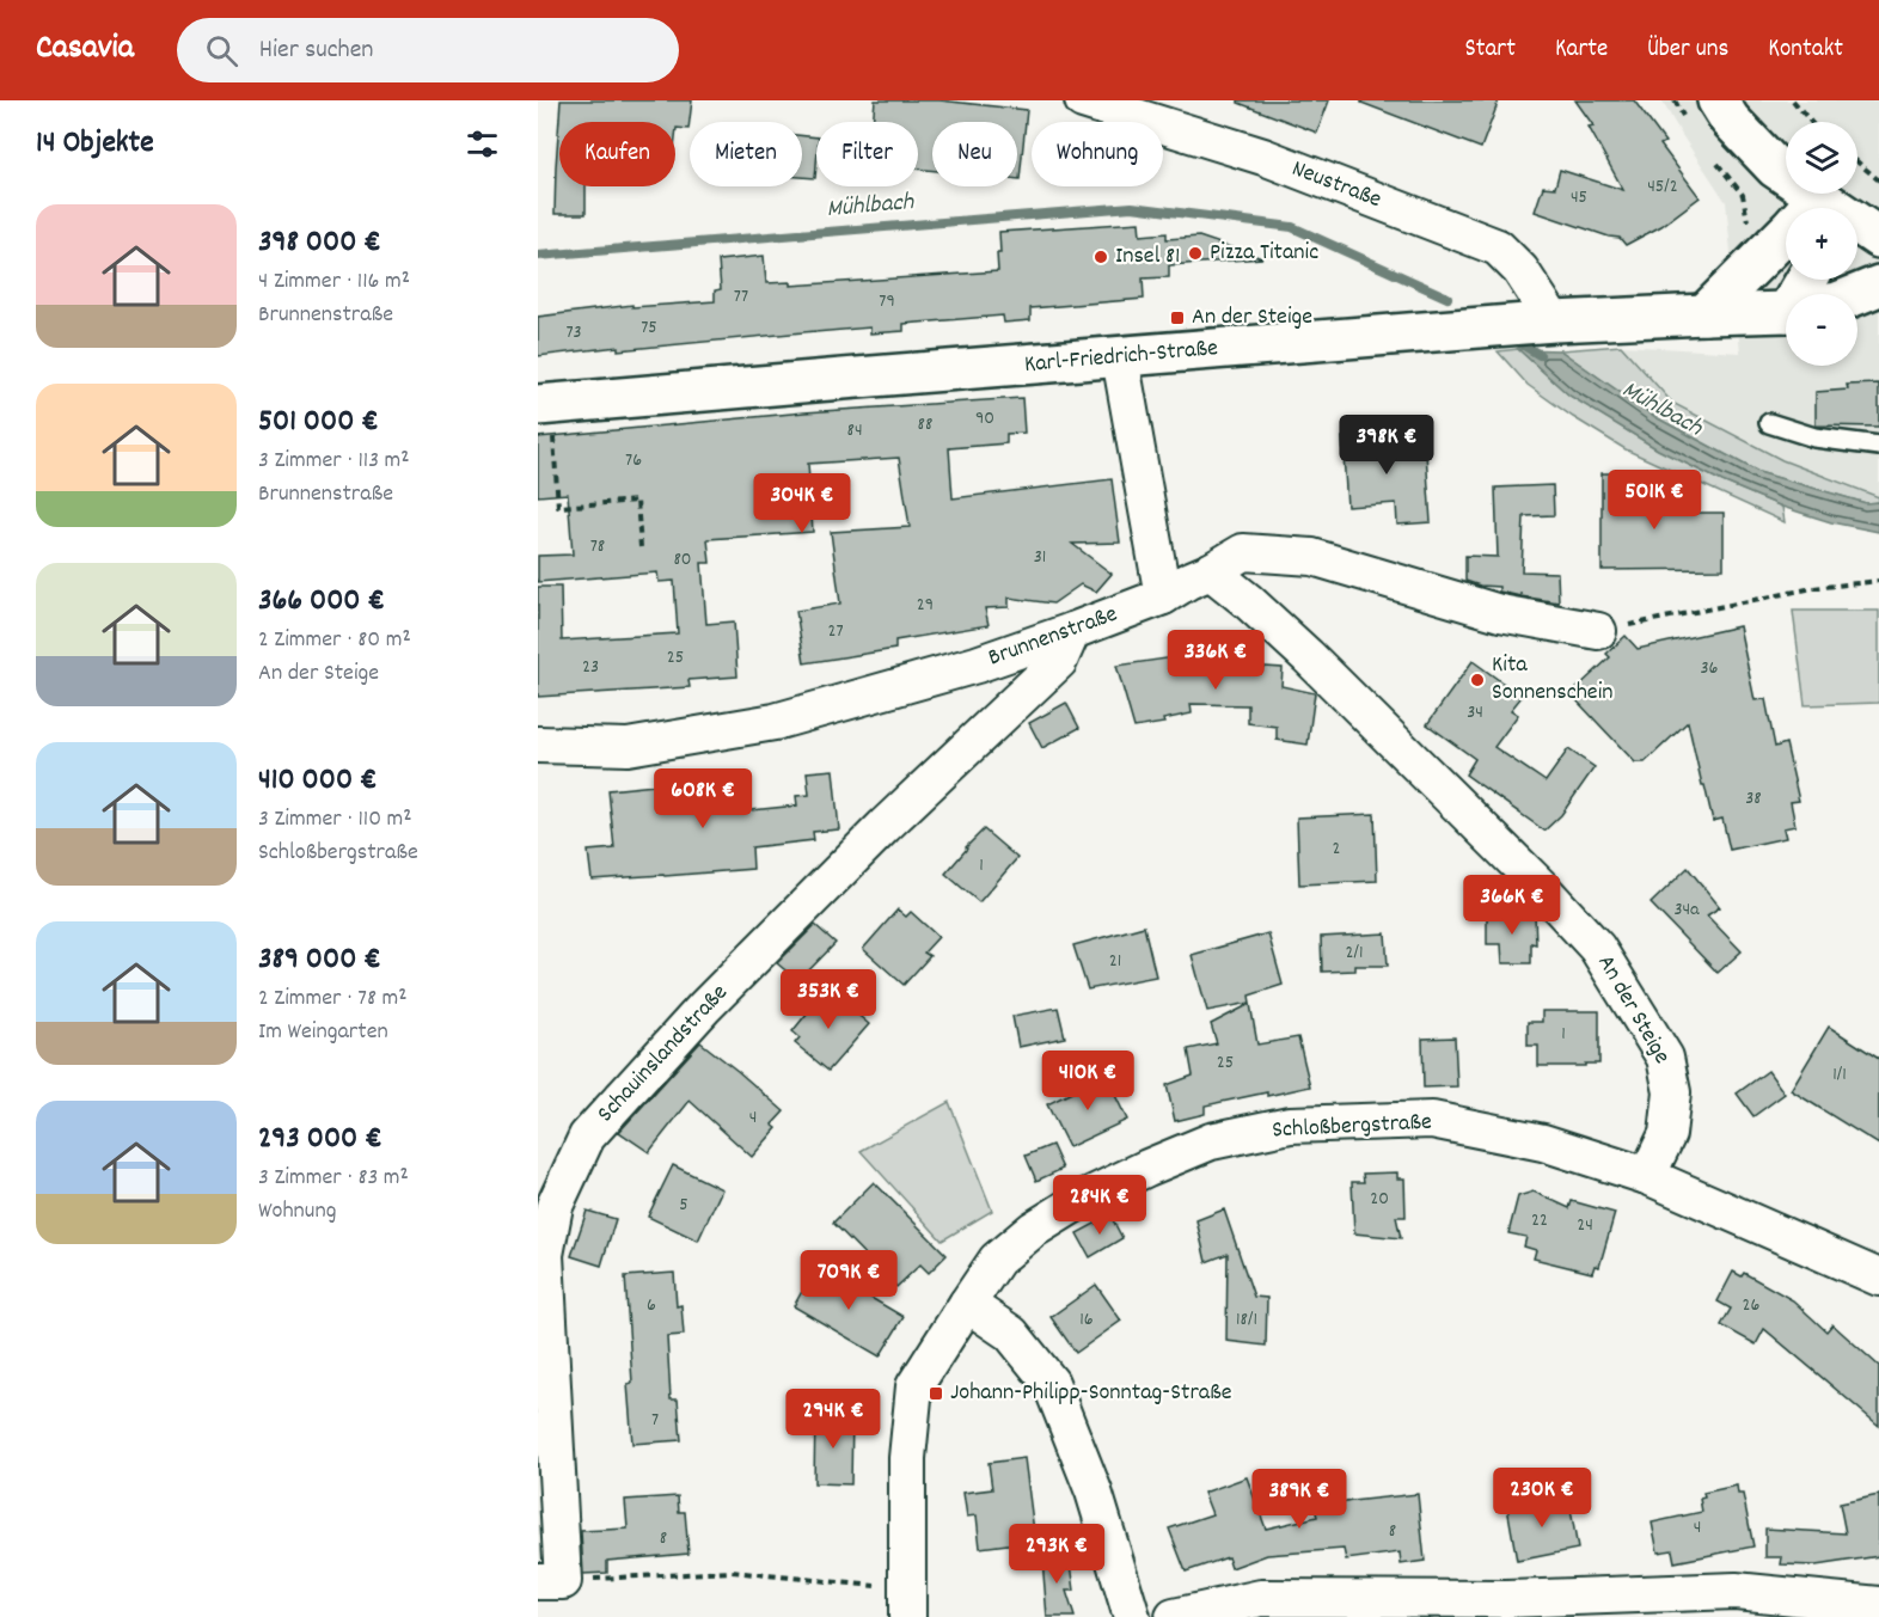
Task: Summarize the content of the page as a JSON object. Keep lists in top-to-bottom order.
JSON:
{
  "streets": {
    "street": [
      "Neustraße",
      "Karl-Friedrich-Straße",
      "Brunnenstraße",
      "An der Steige",
      "Schauinslandstraße",
      "Schloßbergstraße"
    ]
  },
  "crossings": [
    ["Neustraße", "Karl-Friedrich-Straße"],
    ["Brunnenstraße", "An der Steige"],
    ["Brunnenstraße", "Schauinslandstraße"],
    ["An der Steige", "Schloßbergstraße"]
  ],
  "water": ["Mühlbach"],
  "places": {
    "other": ["Pizza Titanic", "Insel 81", "Kita Sonnenschein"],
    "transit": ["An der Steige", "Johann-Philipp-Sonntag-Straße"]
  },
  "house_numbers": [
    "45/2",
    "45",
    "77",
    "79",
    "75",
    "73",
    "90",
    "88",
    "84",
    "76",
    "78",
    "31",
    "80",
    "29",
    "27",
    "25",
    "23",
    "36",
    "34",
    "38",
    "2",
    "1",
    "34a",
    "2/1",
    "21",
    "1",
    "25",
    "1/1",
    "4",
    "20",
    "5",
    "22",
    "24",
    "6",
    "26",
    "16",
    "18/1",
    "7",
    "4",
    "8",
    "8"
  ],
  "page": {
    "header": "Casavia",
    "search": "Hier suchen",
    "nav": [
      "Start",
      "Karte",
      "Über uns",
      "Kontakt"
    ],
    "heading": "14 Objekte",
    "map_buttons": ["+", "−"],
    "chip": [
      "Kaufen",
      "Mieten",
      "Filter",
      "Neu",
      "Wohnung"
    ],
    "list": [
      {
        "name": "398 000 €",
        "note": "4 Zimmer · 116 m² · Brunnenstraße"
      },
      {
        "name": "501 000 €",
        "note": "3 Zimmer · 113 m² · Brunnenstraße"
      },
      {
        "name": "366 000 €",
        "note": "2 Zimmer · 80 m² · An der Steige"
      },
      {
        "name": "410 000 €",
        "note": "3 Zimmer · 110 m² · Schloßbergstraße"
      },
      {
        "name": "389 000 €",
        "note": "2 Zimmer · 78 m² · Im Weingarten"
      },
      {
        "name": "293 000 €",
        "note": "3 Zimmer · 83 m² · Wohnung"
      }
    ],
    "price": [
      "398K €",
      "501K €",
      "304K €",
      "336K €",
      "608K €",
      "366K €",
      "353K €",
      "410K €",
      "284K €",
      "709K €",
      "294K €",
      "230K €",
      "389K €",
      "293K €"
    ]
  }
}
